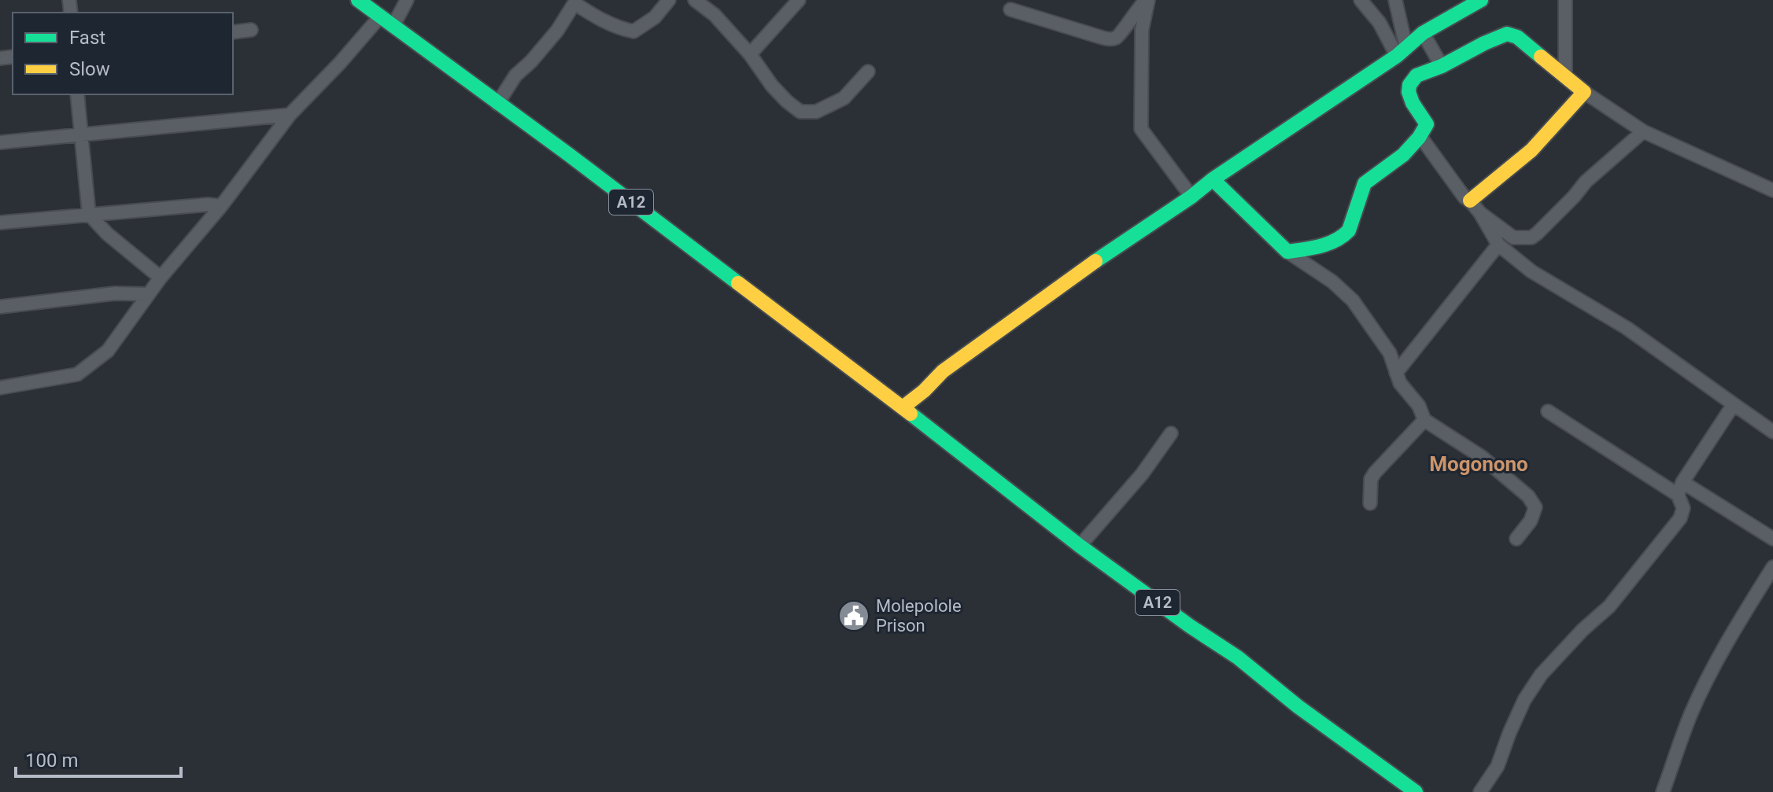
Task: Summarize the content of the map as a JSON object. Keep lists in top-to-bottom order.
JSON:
{
  "streets": {
    "street": ["A12"]
  },
  "districts": ["Mogonono"],
  "places": {
    "public building": ["Molepolole Prison"]
  },
  "legend": ["Fast", "Slow"],
  "scale_bar": "100 m"
}
